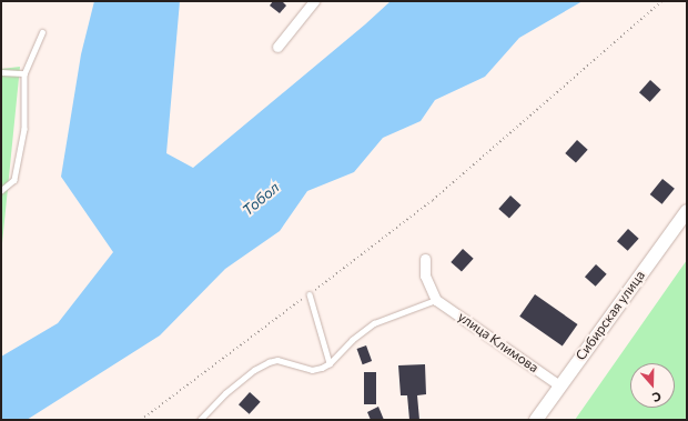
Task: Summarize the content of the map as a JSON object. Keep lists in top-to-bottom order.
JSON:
{
  "streets": {
    "street": ["Сибирская улица", "улица Климова"]
  },
  "crossings": [
    ["Сибирская улица", "улица Климова"]
  ],
  "water": ["Тобол"],
  "north": "bottom"
}
